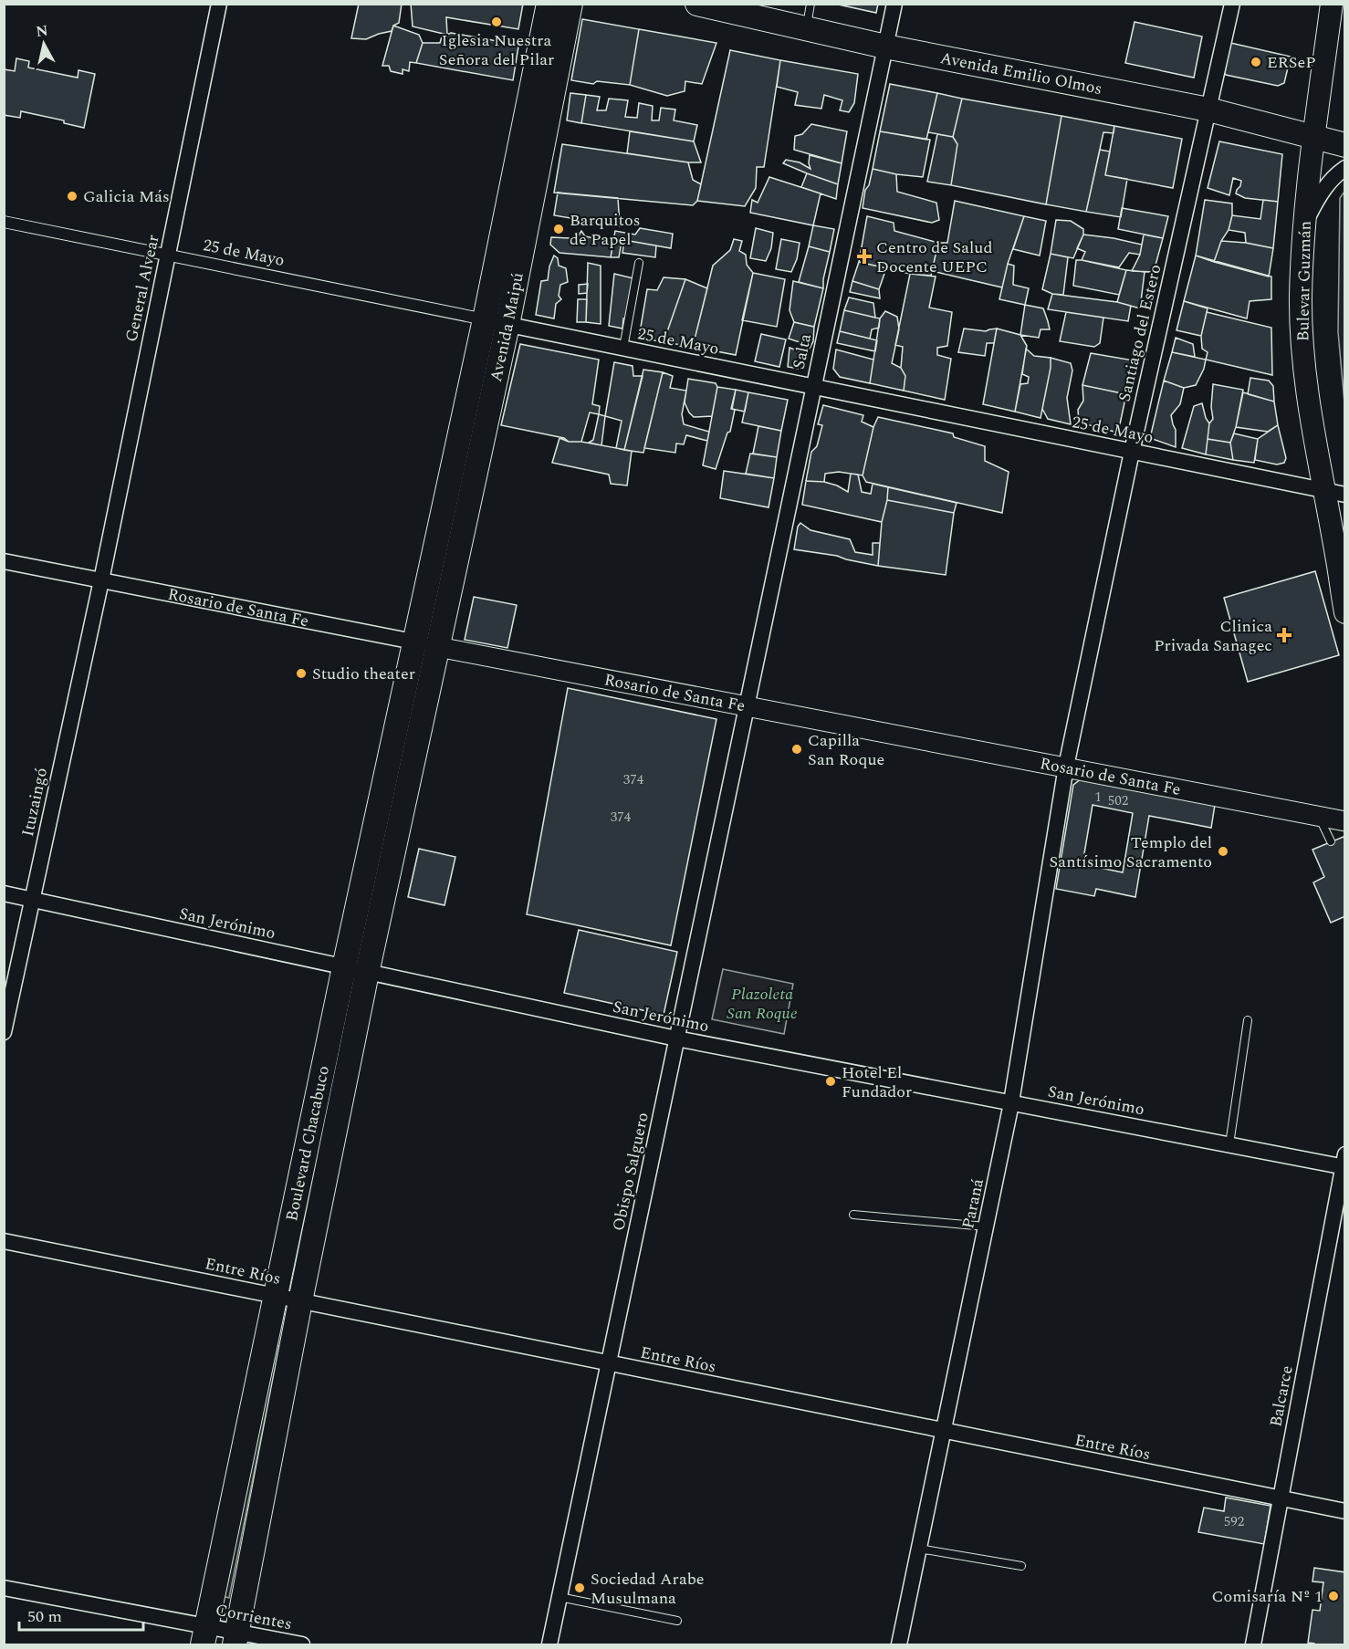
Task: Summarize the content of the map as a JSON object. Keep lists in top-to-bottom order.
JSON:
{
  "streets": {
    "main road": [
      "Avenida Emilio Olmos",
      "Bulevar Guzmán",
      "Avenida Maipú",
      "Boulevard Chacabuco"
    ],
    "street": [
      "25 de Mayo",
      "General Alvear",
      "Santiago del Estero",
      "Salta",
      "Rosario de Santa Fe",
      "Ituzaingó",
      "San Jerónimo",
      "Obispo Salguero",
      "Paraná",
      "Entre Ríos",
      "Balcarce",
      "Corrientes"
    ]
  },
  "crossings": [
    ["Avenida Emilio Olmos", "Bulevar Guzmán"],
    ["Avenida Emilio Olmos", "Santiago del Estero"],
    ["Avenida Emilio Olmos", "Salta"],
    ["25 de Mayo", "Bulevar Guzmán"],
    ["25 de Mayo", "General Alvear"],
    ["25 de Mayo", "Avenida Maipú"],
    ["25 de Mayo", "Santiago del Estero"],
    ["25 de Mayo", "Salta"],
    ["General Alvear", "Rosario de Santa Fe"],
    ["General Alvear", "Ituzaingó"],
    ["Avenida Maipú", "Rosario de Santa Fe"],
    ["Avenida Maipú", "Boulevard Chacabuco"],
    ["Santiago del Estero", "Rosario de Santa Fe"],
    ["Santiago del Estero", "Paraná"],
    ["Salta", "Rosario de Santa Fe"],
    ["Salta", "Obispo Salguero"],
    ["Rosario de Santa Fe", "Ituzaingó"],
    ["Rosario de Santa Fe", "Boulevard Chacabuco"],
    ["Rosario de Santa Fe", "Obispo Salguero"],
    ["Rosario de Santa Fe", "Paraná"],
    ["Ituzaingó", "San Jerónimo"],
    ["San Jerónimo", "Boulevard Chacabuco"],
    ["San Jerónimo", "Obispo Salguero"],
    ["San Jerónimo", "Paraná"],
    ["San Jerónimo", "Balcarce"],
    ["Boulevard Chacabuco", "Entre Ríos"],
    ["Boulevard Chacabuco", "Corrientes"],
    ["Obispo Salguero", "Entre Ríos"],
    ["Paraná", "Entre Ríos"],
    ["Entre Ríos", "Balcarce"]
  ],
  "parks": ["Plazoleta San Roque"],
  "places": {
    "other": [
      "Iglesia Nuestra Señora del Pilar",
      "ERSeP",
      "Galicia Más",
      "Barquitos de Papel",
      "Studio theater",
      "Capilla San Roque",
      "Templo del Santísimo Sacramento",
      "Hotel El Fundador",
      "Sociedad Arabe Musulmana",
      "Comisaría Nº 1"
    ],
    "health": ["Centro de Salud Docente UEPC", "Clinica Privada Sanagec"]
  },
  "house_numbers": [
    "374",
    "1",
    "502",
    "374",
    "592"
  ],
  "scale_bar": "50 m",
  "north": "top"
}
